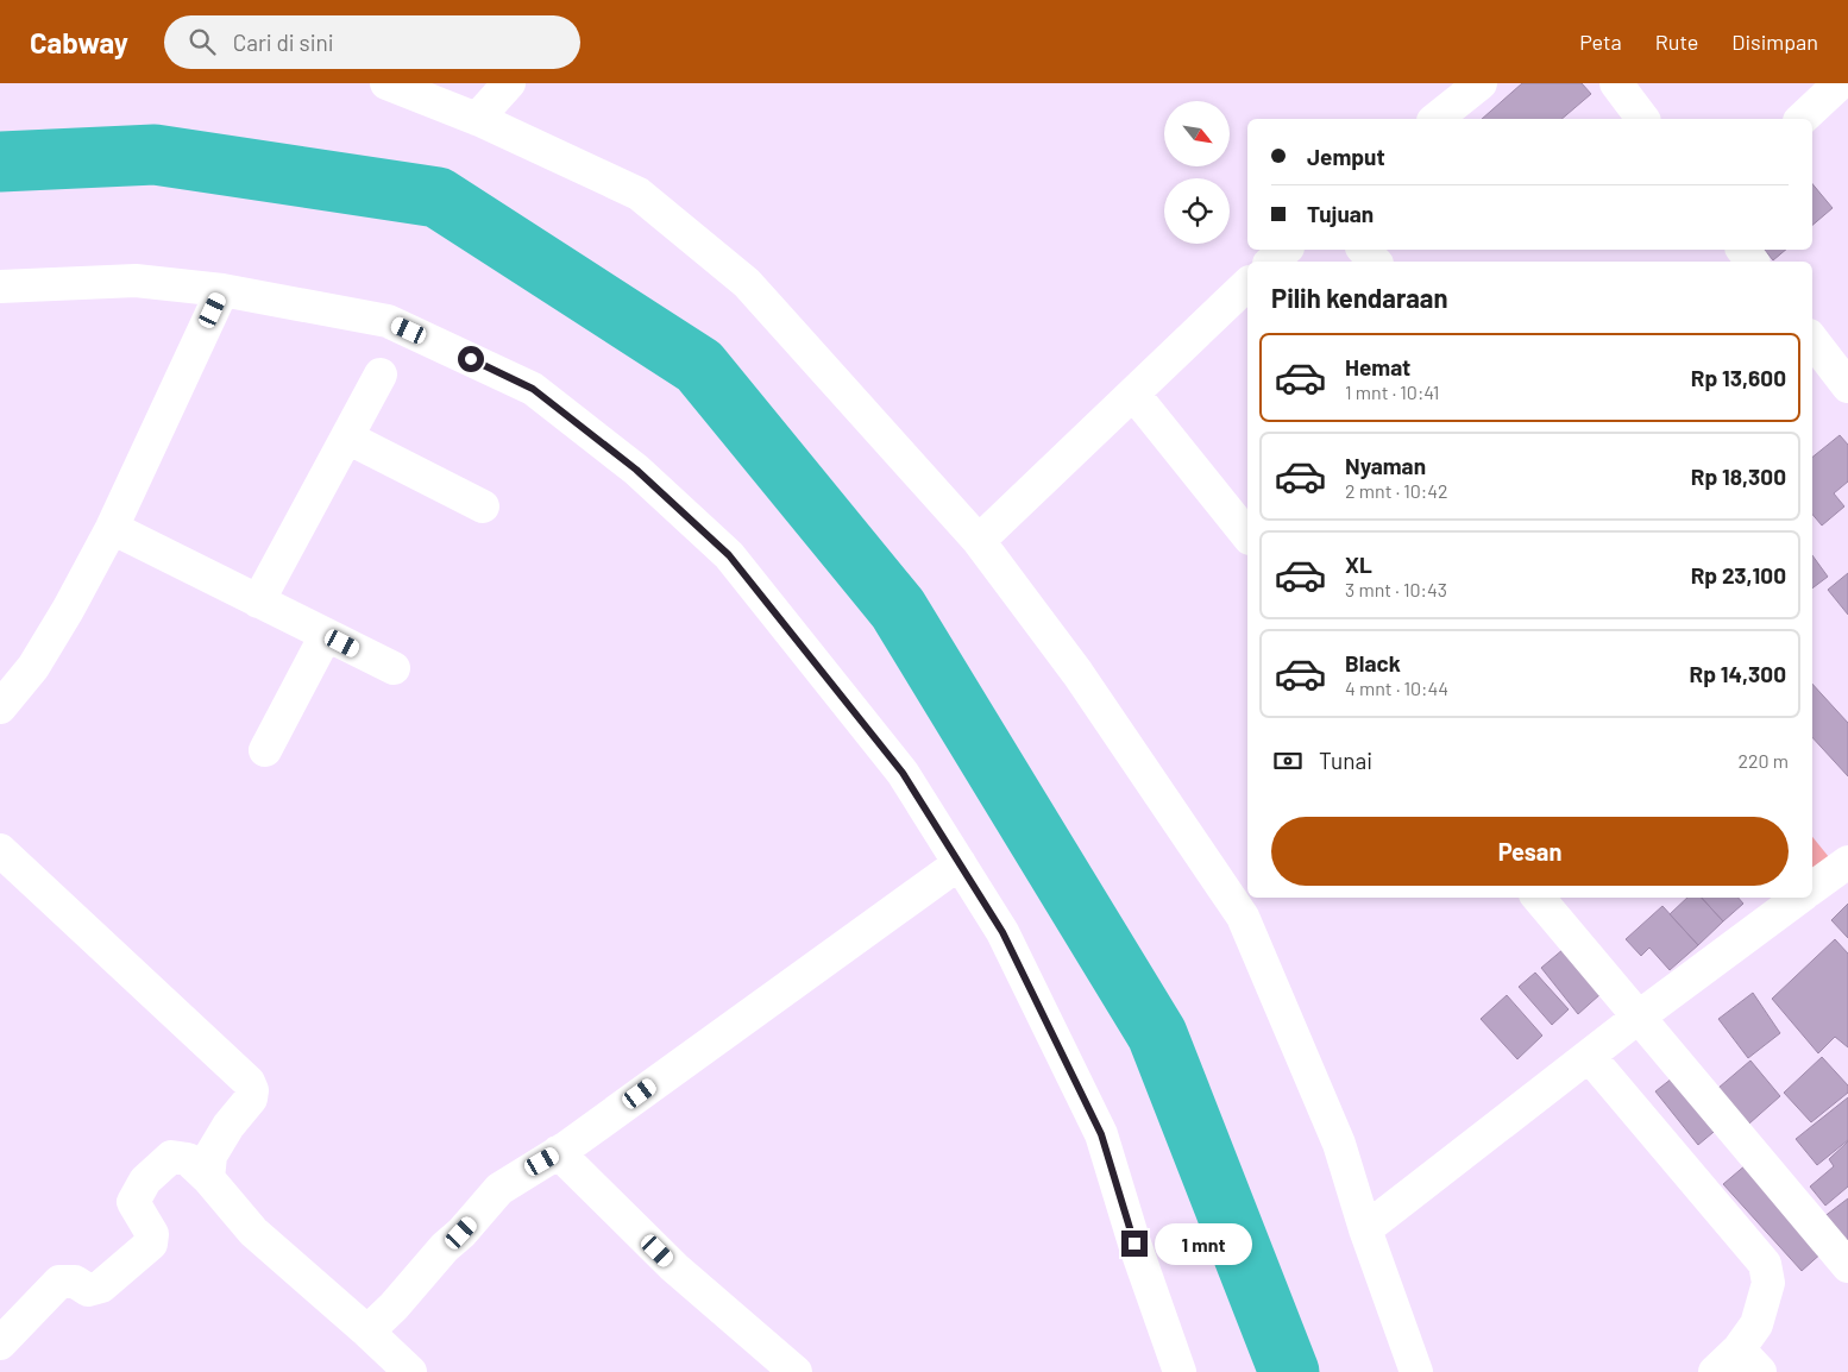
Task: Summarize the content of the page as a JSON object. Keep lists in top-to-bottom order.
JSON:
{
  "north": "bottom right",
  "page": {
    "header": "Cabway",
    "search": "Cari di sini",
    "nav": ["Peta", "Rute", "Disimpan"],
    "banner": ["Jemput", "Tujuan"],
    "heading": "Pilih kendaraan",
    "list": [
      {
        "name": "Hemat",
        "note": "1 mnt · 10:41",
        "value": "Rp 13,600"
      },
      {
        "name": "Nyaman",
        "note": "2 mnt · 10:42",
        "value": "Rp 18,300"
      },
      {
        "name": "XL",
        "note": "3 mnt · 10:43",
        "value": "Rp 23,100"
      },
      {
        "name": "Black",
        "note": "4 mnt · 10:44",
        "value": "Rp 14,300"
      }
    ],
    "pay": ["Tunai", "220 m"],
    "buttons": "Pesan",
    "bubble": "1 mnt"
  }
}
